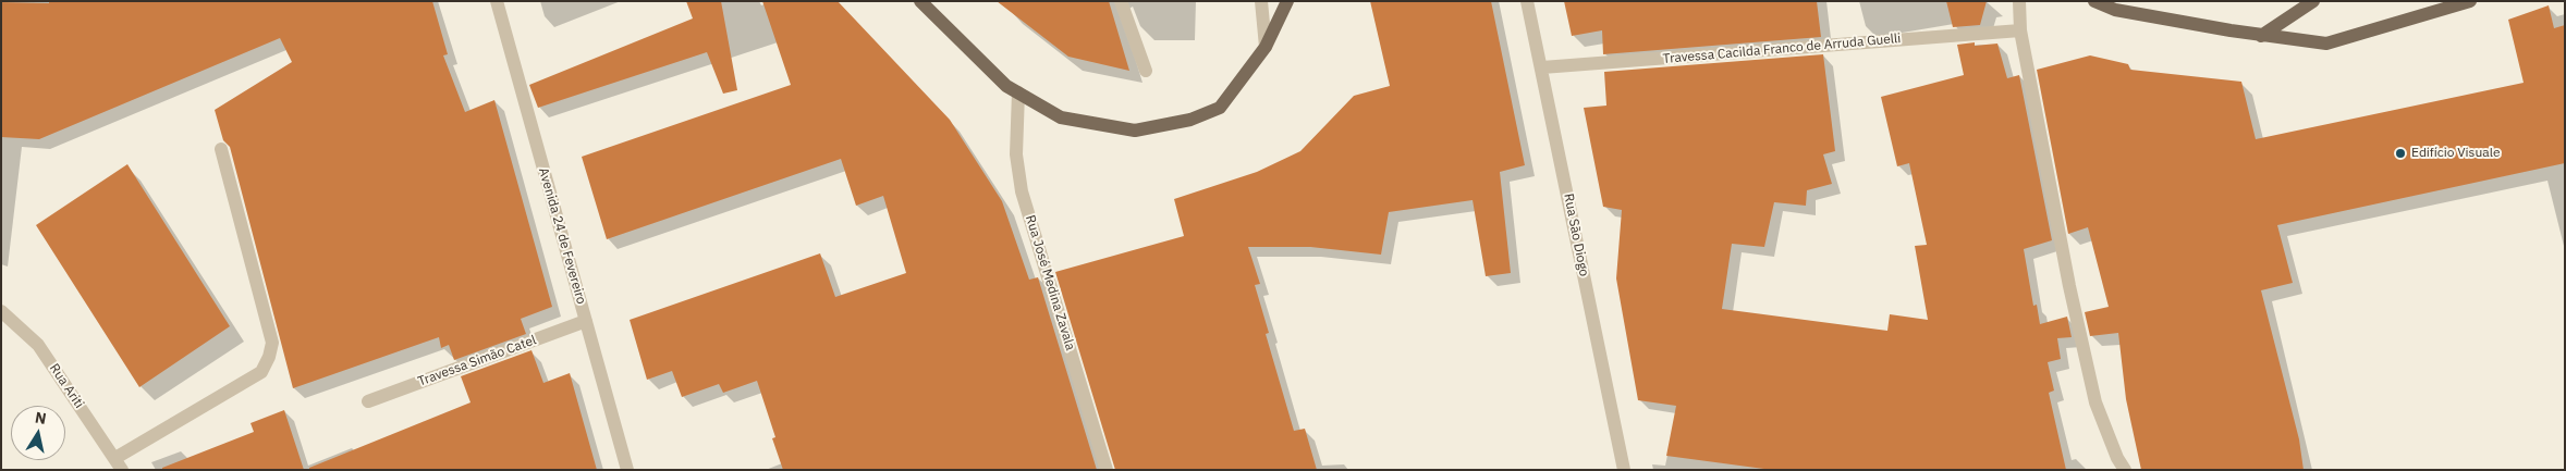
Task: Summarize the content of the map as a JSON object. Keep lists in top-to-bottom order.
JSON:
{
  "streets": {
    "street": [
      "Travessa Cacilda Franco de Arruda Guelli",
      "Rua São Diogo",
      "Avenida 24 de Fevereiro",
      "Rua José Medina Zavala",
      "Travessa Simão Catel",
      "Rua Ariti"
    ]
  },
  "crossings": [
    ["Travessa Cacilda Franco de Arruda Guelli", "Rua São Diogo"],
    ["Avenida 24 de Fevereiro", "Travessa Simão Catel"]
  ],
  "places": ["Edifício Visuale"],
  "north": "top"
}
